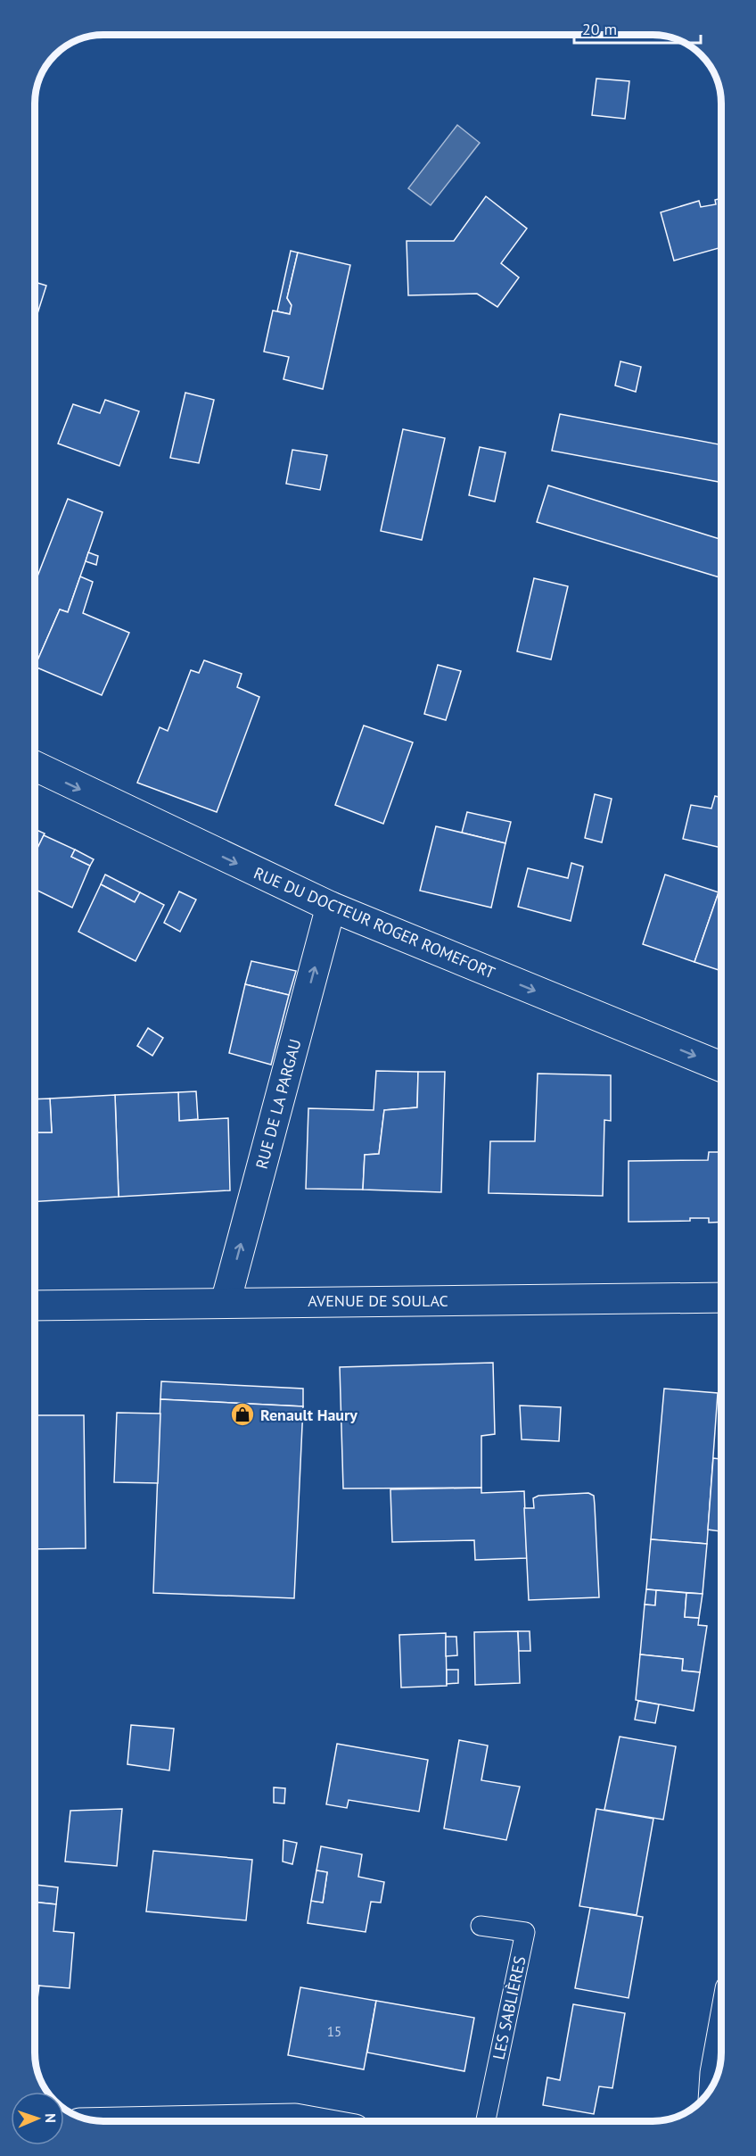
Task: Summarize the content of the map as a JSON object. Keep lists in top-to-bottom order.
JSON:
{
  "streets": {
    "street": ["RUE DU DOCTEUR ROGER ROMEFORT", "RUE DE LA PARGAU", "AVENUE DE SOULAC"],
    "lane": ["LES SABLIÈRES"]
  },
  "crossings": [
    ["RUE DU DOCTEUR ROGER ROMEFORT", "RUE DE LA PARGAU"],
    ["RUE DE LA PARGAU", "AVENUE DE SOULAC"]
  ],
  "one_way": ["RUE DU DOCTEUR ROGER ROMEFORT", "RUE DE LA PARGAU"],
  "places": {
    "shop": ["Renault Haury"]
  },
  "house_numbers": ["15"],
  "scale_bar": "20 m",
  "north": "right"
}
